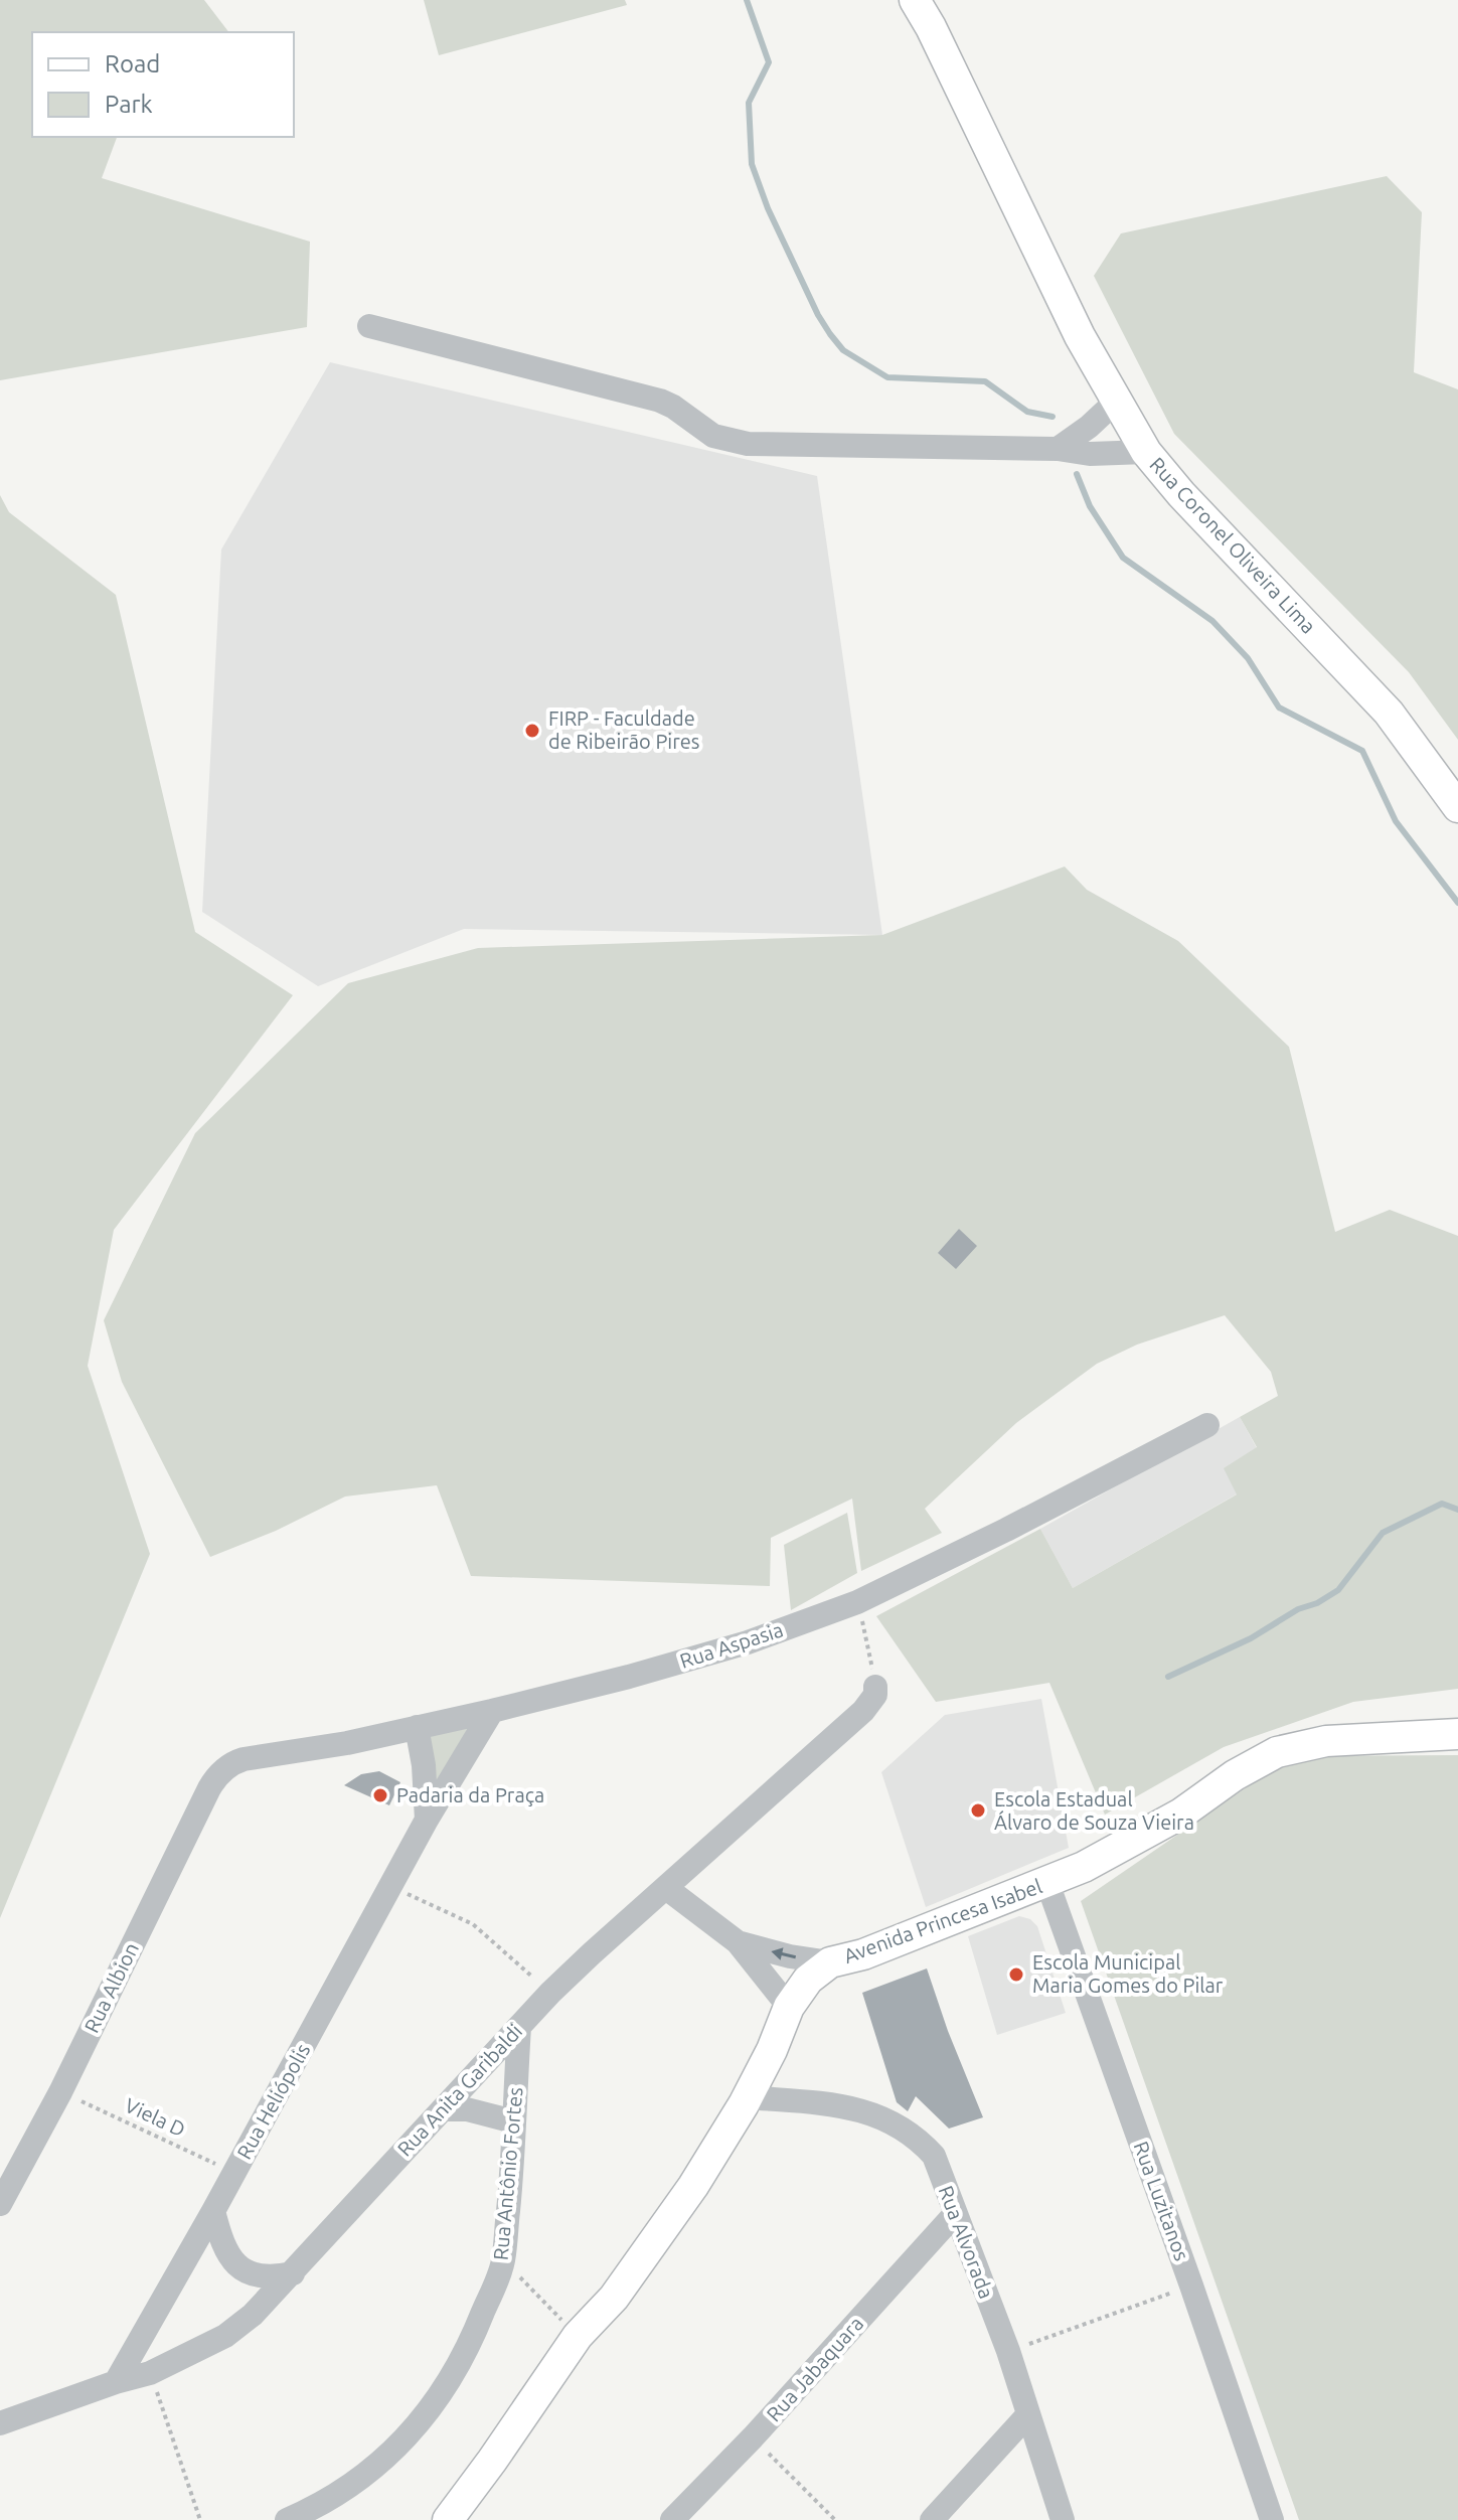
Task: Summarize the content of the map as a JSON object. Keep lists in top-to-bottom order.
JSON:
{
  "streets": {
    "main road": ["Rua Coronel Oliveira Lima", "Avenida Princesa Isabel"],
    "street": [
      "Rua Aspasia",
      "Rua Albion",
      "Rua Anita Garibaldi",
      "Rua Heliópolis",
      "Rua Antônio Fortes",
      "Rua Luzitanos",
      "Rua Alvorada",
      "Rua Jabaquara"
    ],
    "path": ["Viela D"]
  },
  "crossings": [
    ["Rua Aspasia", "Rua Albion"],
    ["Rua Aspasia", "Rua Heliópolis"],
    ["Avenida Princesa Isabel", "Rua Luzitanos"],
    ["Avenida Princesa Isabel", "Rua Alvorada"],
    ["Rua Albion", "Viela D"],
    ["Rua Anita Garibaldi", "Rua Heliópolis"],
    ["Rua Anita Garibaldi", "Rua Antônio Fortes"],
    ["Rua Heliópolis", "Viela D"],
    ["Rua Alvorada", "Rua Jabaquara"]
  ],
  "places": [
    "FIRP - Faculdade de Ribeirão Pires",
    "Padaria da Praça",
    "Escola Estadual Álvaro de Souza Vieira",
    "Escola Municipal Maria Gomes do Pilar"
  ],
  "legend": ["Road", "Park"]
}
